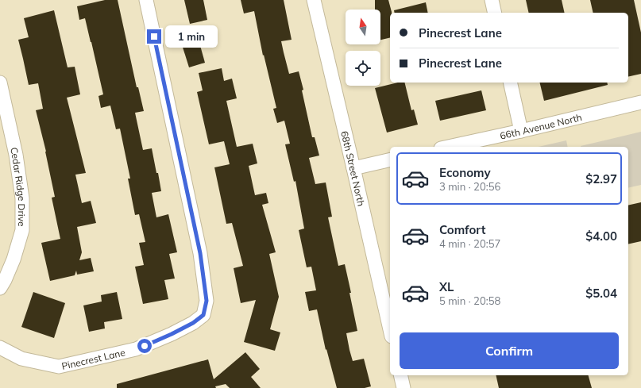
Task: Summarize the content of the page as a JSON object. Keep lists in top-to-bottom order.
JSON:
{
  "streets": {
    "street": [
      "66th Avenue North",
      "68th Street North",
      "Cedar Ridge Drive",
      "Pinecrest Lane"
    ]
  },
  "north": "top",
  "page": {
    "banner": ["Pinecrest Lane", "Pinecrest Lane"],
    "bubble": "1 min",
    "list": [
      {
        "name": "Economy",
        "note": "3 min · 20:56",
        "value": "$2.97"
      },
      {
        "name": "Comfort",
        "note": "4 min · 20:57",
        "value": "$4.00"
      },
      {
        "name": "XL",
        "note": "5 min · 20:58",
        "value": "$5.04"
      }
    ],
    "buttons": "Confirm"
  }
}
